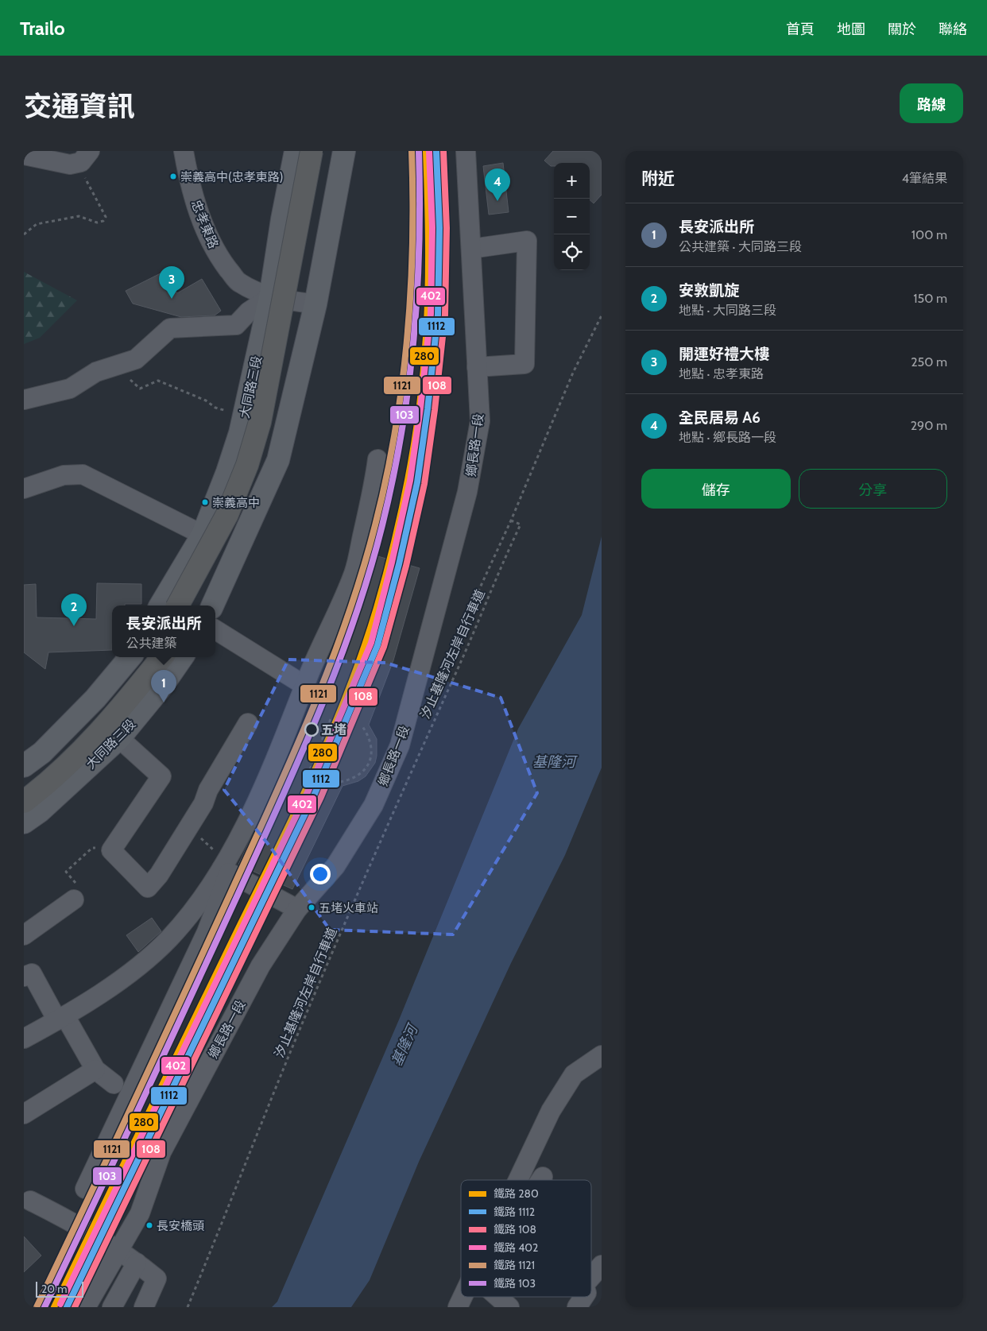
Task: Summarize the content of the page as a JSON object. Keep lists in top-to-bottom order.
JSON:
{
  "streets": {
    "main road": ["大同路三段"],
    "street": ["忠孝東路", "鄉長路一段"],
    "path": ["汐止基隆河左岸自行車道"]
  },
  "crossings": [
    ["忠孝東路", "大同路三段"]
  ],
  "water": ["基隆河"],
  "places": [
    "崇義高中(忠孝東路)",
    "崇義高中",
    "五堵",
    "五堵火車站",
    "長安橋頭"
  ],
  "lines": [
    "rail line 280",
    "rail line 1112",
    "rail line 108",
    "rail line 402",
    "rail line 1121",
    "rail line 103"
  ],
  "legend": [
    "鐵路 280",
    "鐵路 1112",
    "鐵路 108",
    "鐵路 402",
    "鐵路 1121",
    "鐵路 103"
  ],
  "scale_bar": "20 m",
  "page": {
    "header": "Trailo",
    "nav": [
      "首頁",
      "地圖",
      "關於",
      "聯絡"
    ],
    "title": "交通資訊",
    "buttons": [
      "路線",
      ["儲存", "分享"]
    ],
    "heading": ["附近", "4筆結果"],
    "map_buttons": ["+", "−"],
    "pins": [
      "4",
      "3",
      "2",
      "1"
    ],
    "list": [
      {
        "mark": "1",
        "name": "長安派出所",
        "note": "公共建築 · 大同路三段",
        "value": "100 m"
      },
      {
        "mark": "2",
        "name": "安敦凱旋",
        "note": "地點 · 大同路三段",
        "value": "150 m"
      },
      {
        "mark": "3",
        "name": "開運好禮大樓",
        "note": "地點 · 忠孝東路",
        "value": "250 m"
      },
      {
        "mark": "4",
        "name": "全民居易 A6",
        "note": "地點 · 鄉長路一段",
        "value": "290 m"
      }
    ],
    "popup": ["長安派出所", "公共建築"],
    "scale": "20 m"
  }
}
